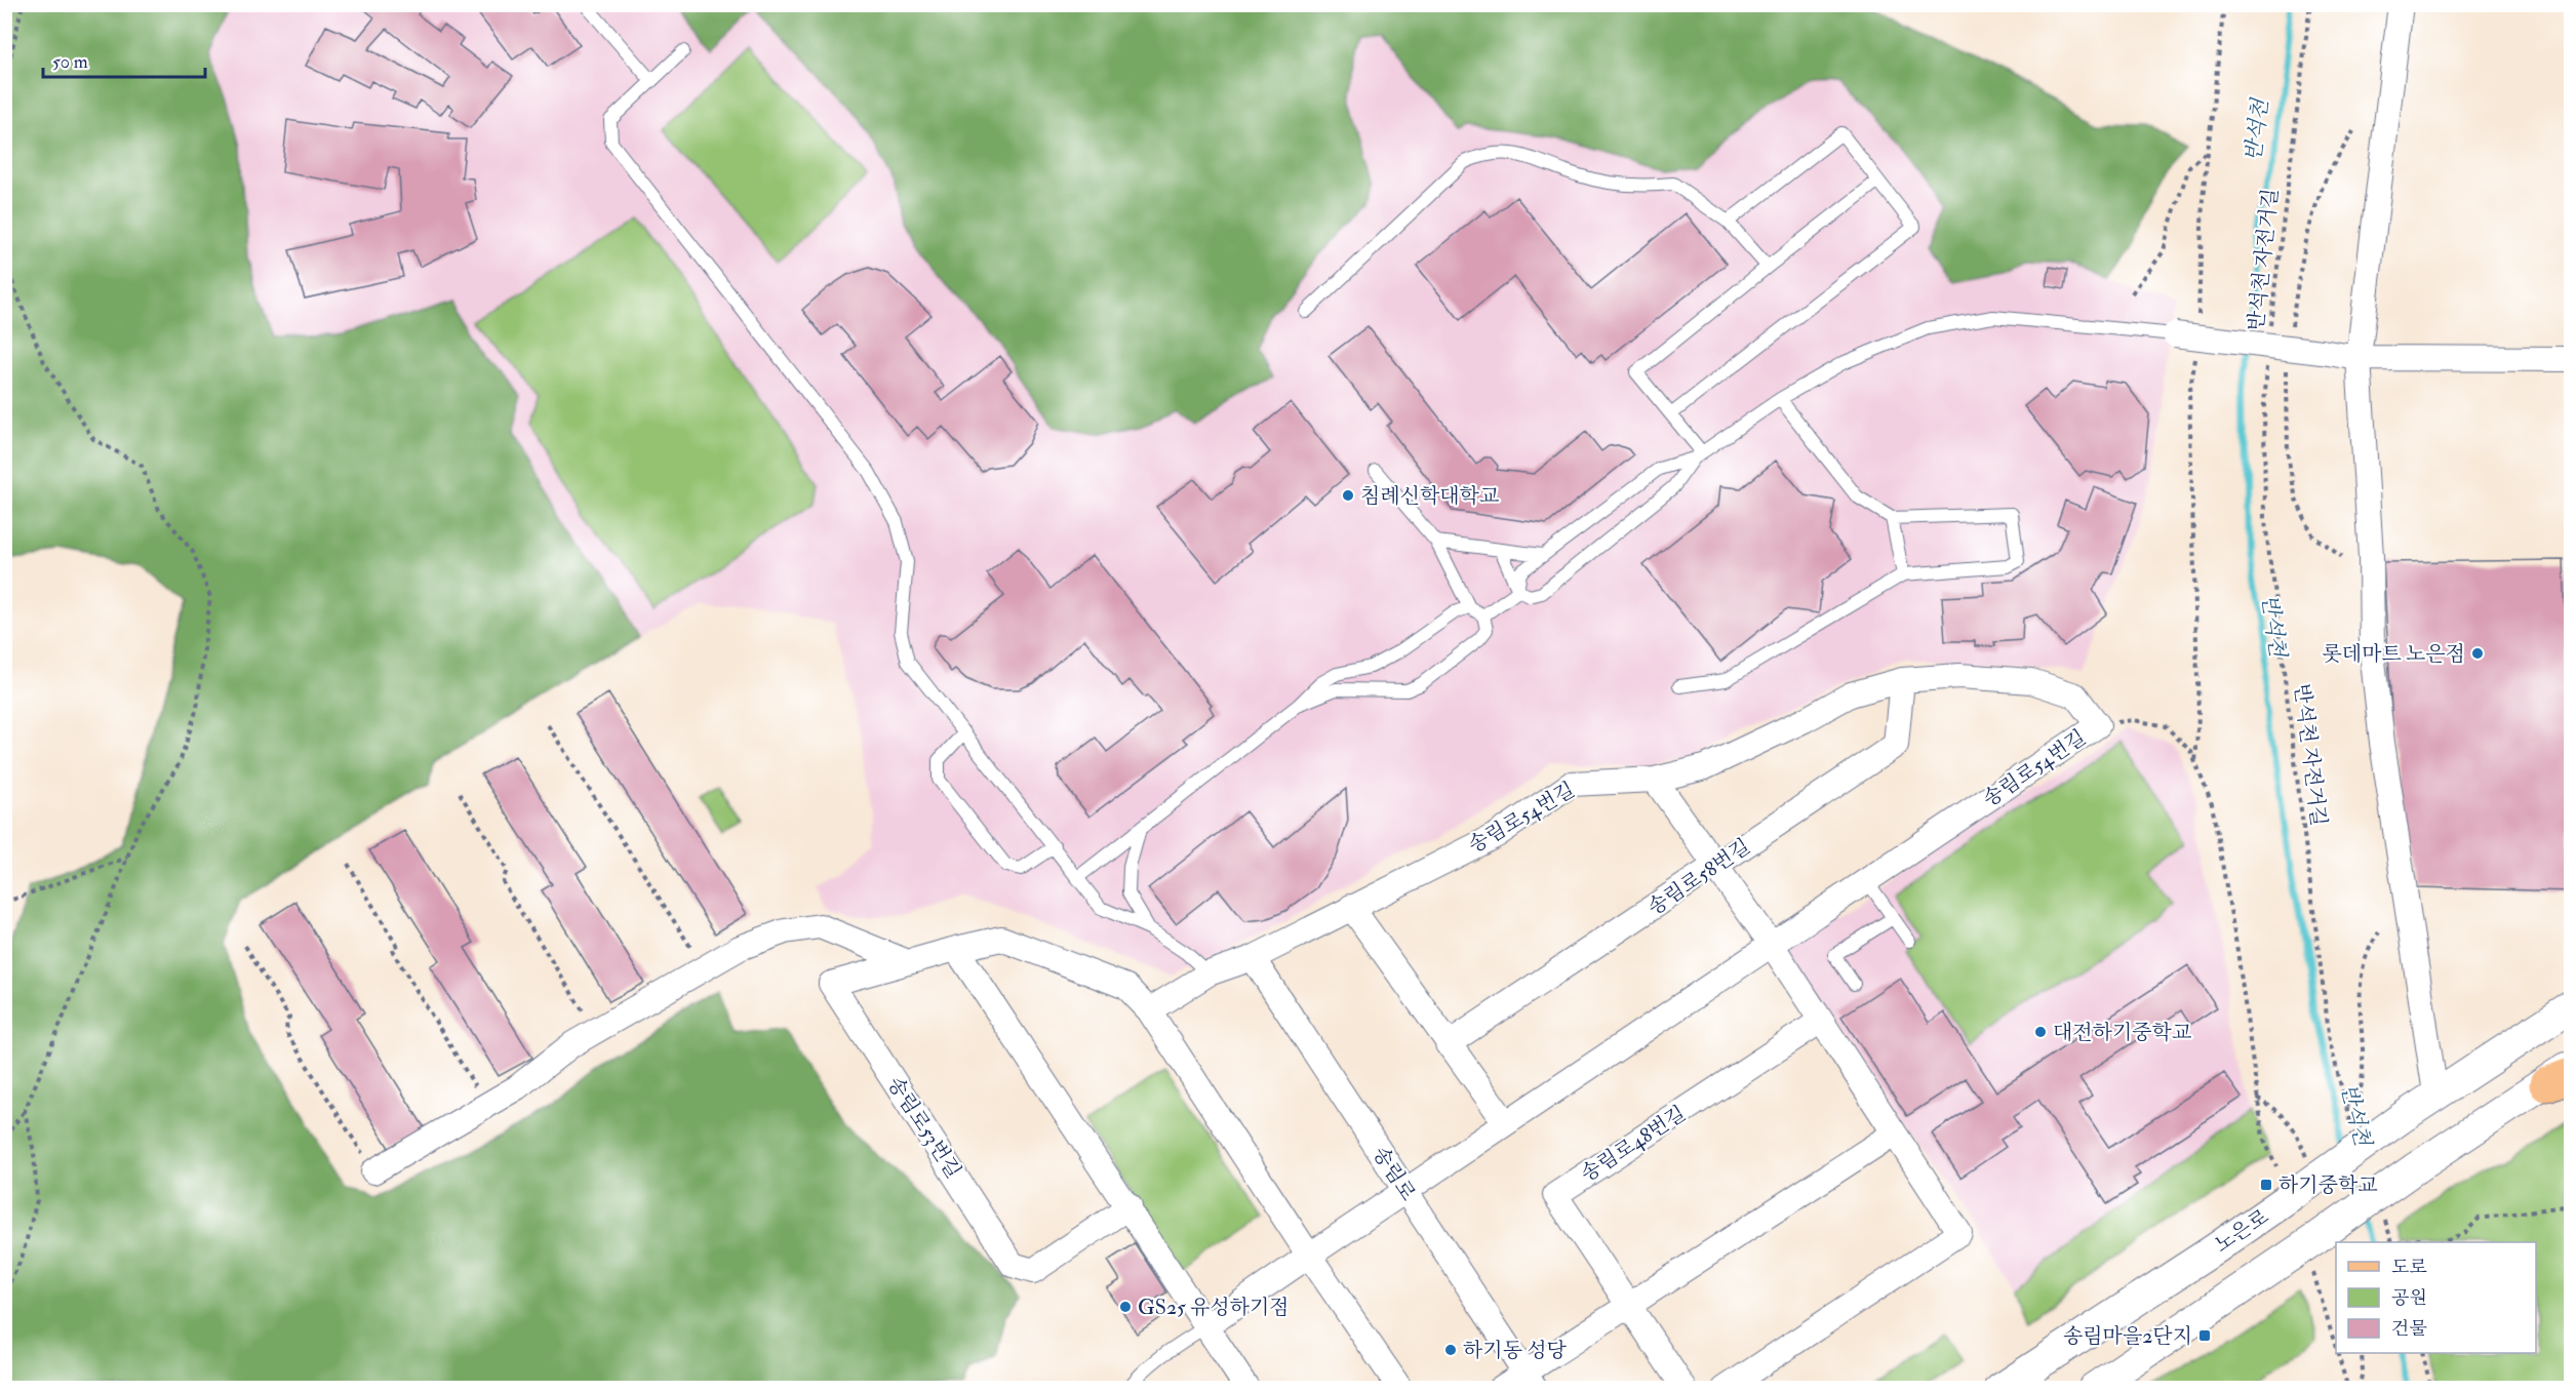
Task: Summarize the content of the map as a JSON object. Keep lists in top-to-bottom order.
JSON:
{
  "streets": {
    "street": [
      "송림로54번길",
      "송림로58번길",
      "송림로53번길",
      "송림로48번길",
      "송림로",
      "노은로"
    ],
    "path": ["반석천 자전거길"]
  },
  "crossings": [
    ["송림로54번길", "송림로58번길"],
    ["송림로54번길", "송림로"]
  ],
  "water": ["반석천"],
  "places": {
    "other": [
      "침례신학대학교",
      "롯데마트 노은점",
      "대전하기중학교",
      "GS25 유성하기점",
      "하기동 성당"
    ],
    "transit": ["하기중학교", "송림마을2단지"]
  },
  "legend": ["도로", "공원", "건물"],
  "scale_bar": "50 m"
}
